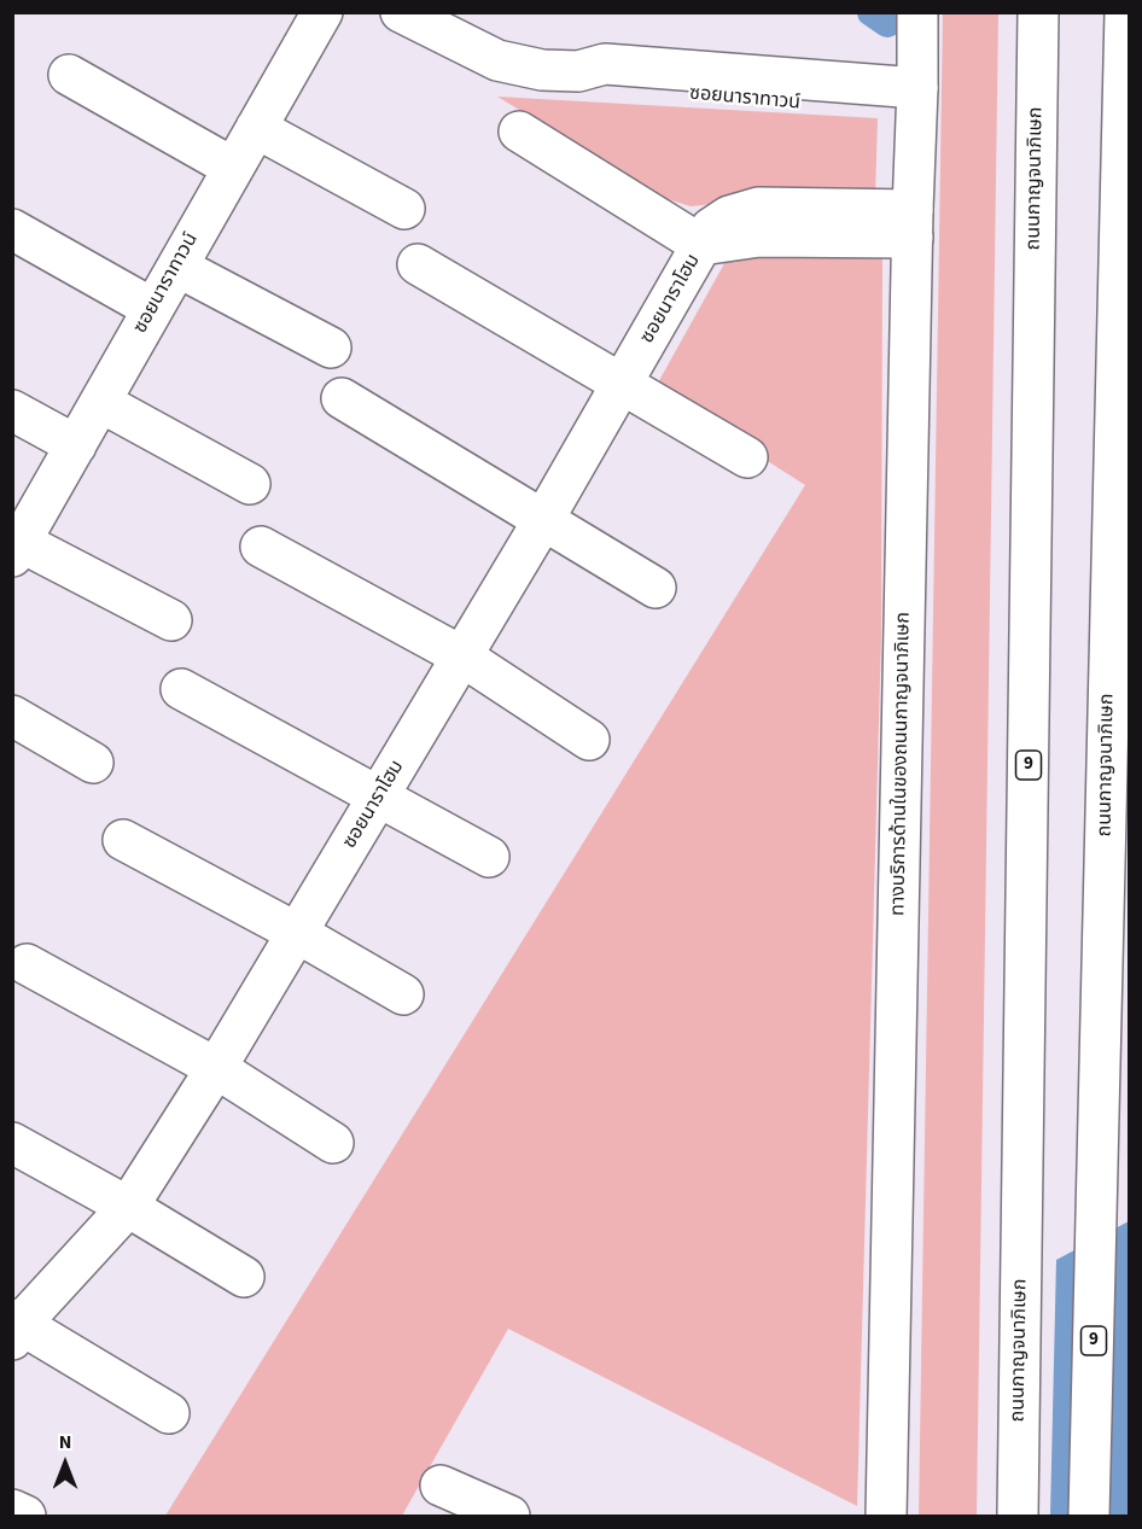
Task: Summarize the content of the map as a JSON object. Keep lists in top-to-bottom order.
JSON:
{
  "streets": {
    "main road": [
      "ซอยนาราทาวน์",
      "ถนนกาญจนาภิเษก",
      "ซอยนาราโฮม",
      "ทางบริการด้านในของถนนกาญจนาภิเษก",
      "9"
    ]
  },
  "crossings": [
    ["ซอยนาราทาวน์", "ทางบริการด้านในของถนนกาญจนาภิเษก"],
    ["ซอยนาราโฮม", "ทางบริการด้านในของถนนกาญจนาภิเษก"]
  ],
  "north": "top"
}
